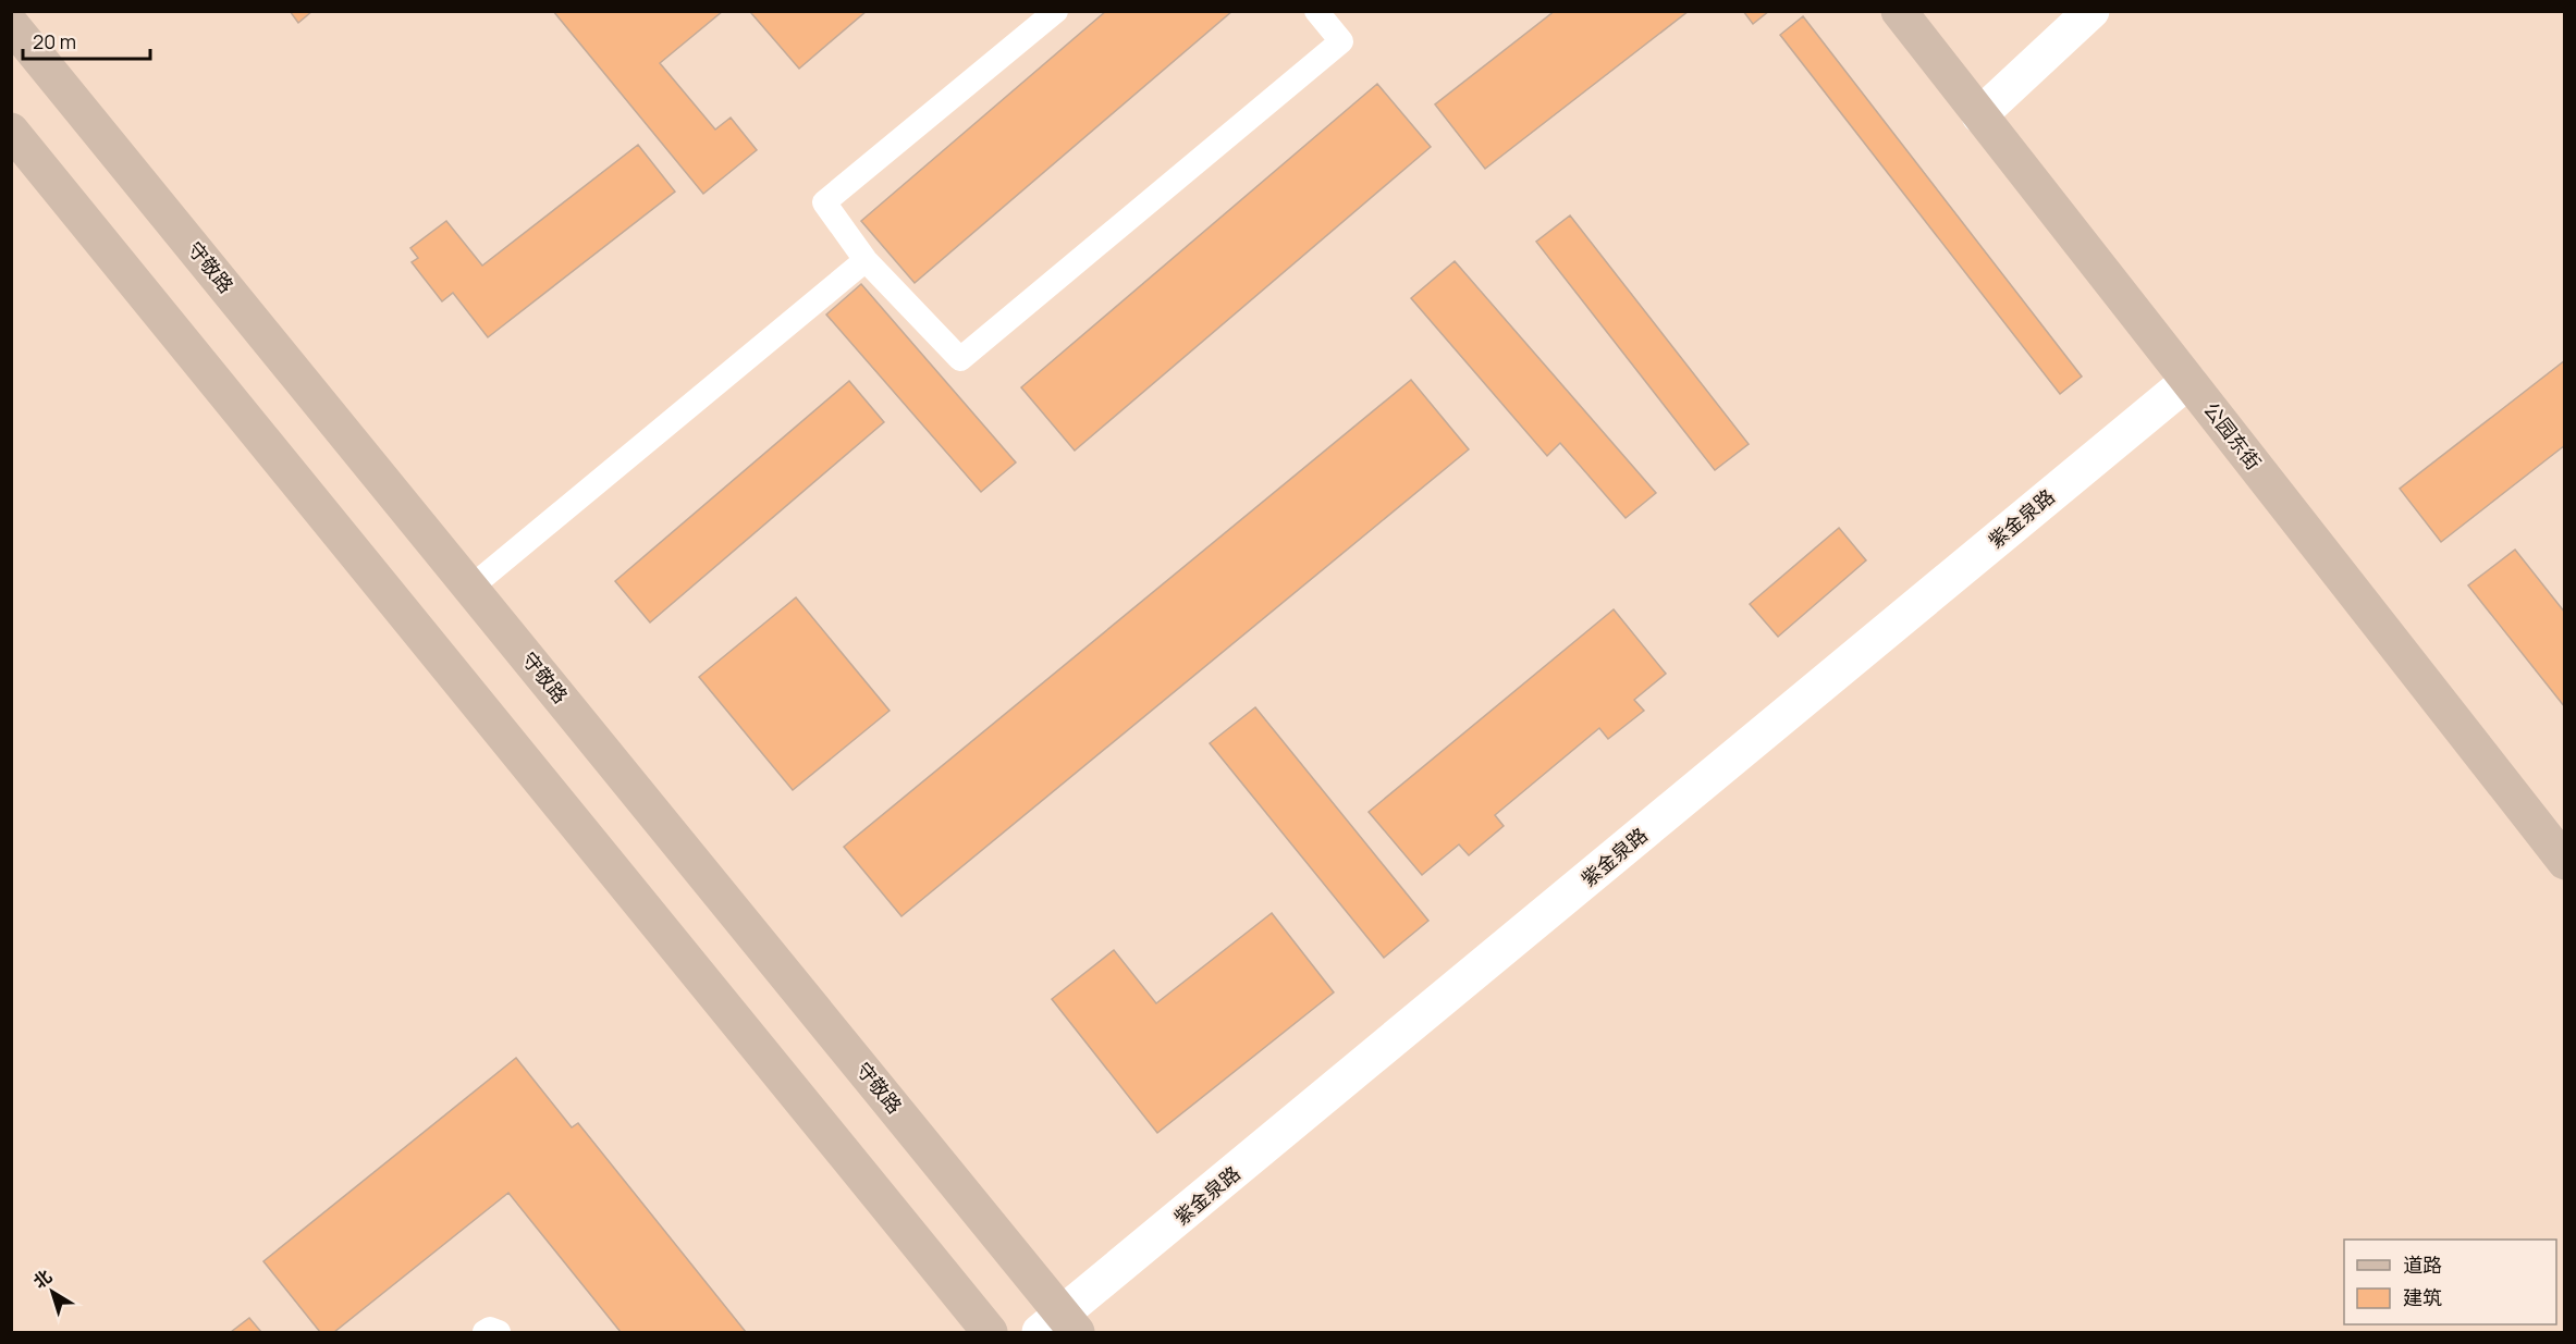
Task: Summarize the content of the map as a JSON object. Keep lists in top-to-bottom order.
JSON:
{
  "streets": {
    "main road": ["守敬路", "公园东街"],
    "street": ["紫金泉路"]
  },
  "crossings": [
    ["守敬路", "紫金泉路"],
    ["公园东街", "紫金泉路"]
  ],
  "legend": ["道路", "建筑"],
  "scale_bar": "20 m",
  "north": "top left"
}
